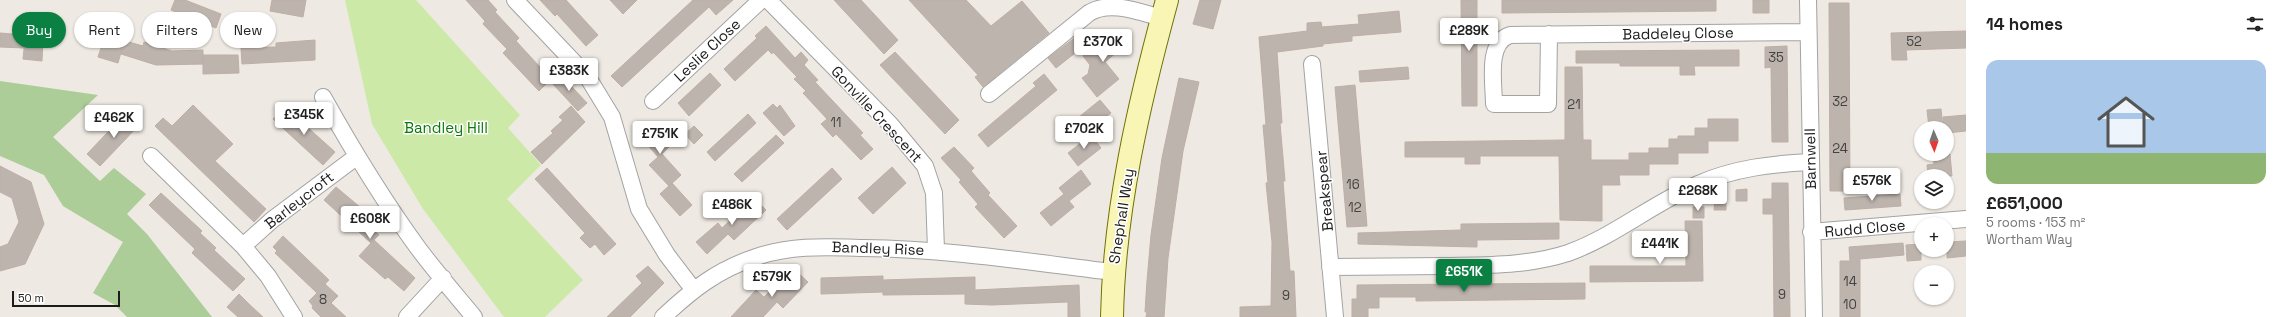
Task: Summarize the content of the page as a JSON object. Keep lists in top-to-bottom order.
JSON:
{
  "streets": {
    "street": [
      "Baddeley Close",
      "Leslie Close",
      "Gonville Crescent",
      "Barnwell",
      "Breakspear",
      "Barleycroft",
      "Shephall Way",
      "Rudd Close",
      "Bandley Rise"
    ]
  },
  "crossings": [
    ["Baddeley Close", "Barnwell"],
    ["Gonville Crescent", "Bandley Rise"],
    ["Barnwell", "Rudd Close"],
    ["Shephall Way", "Bandley Rise"]
  ],
  "parks": ["Bandley Hill"],
  "house_numbers": [
    "52",
    "35",
    "32",
    "21",
    "11",
    "24",
    "16",
    "12",
    "14",
    "9",
    "9",
    "8",
    "10"
  ],
  "scale_bar": "50 m",
  "north": "bottom",
  "page": {
    "heading": "14 homes",
    "chip": [
      "Buy",
      "Rent",
      "Filters",
      "New"
    ],
    "price": [
      "£289K",
      "£370K",
      "£383K",
      "£345K",
      "£462K",
      "£702K",
      "£751K",
      "£576K",
      "£268K",
      "£486K",
      "£608K",
      "£441K",
      "£651K",
      "£579K"
    ],
    "list": [
      {
        "name": "£651,000",
        "note": "5 rooms · 153 m² · Wortham Way"
      }
    ],
    "map_buttons": ["+", "−"],
    "scale": "50 m"
  }
}
